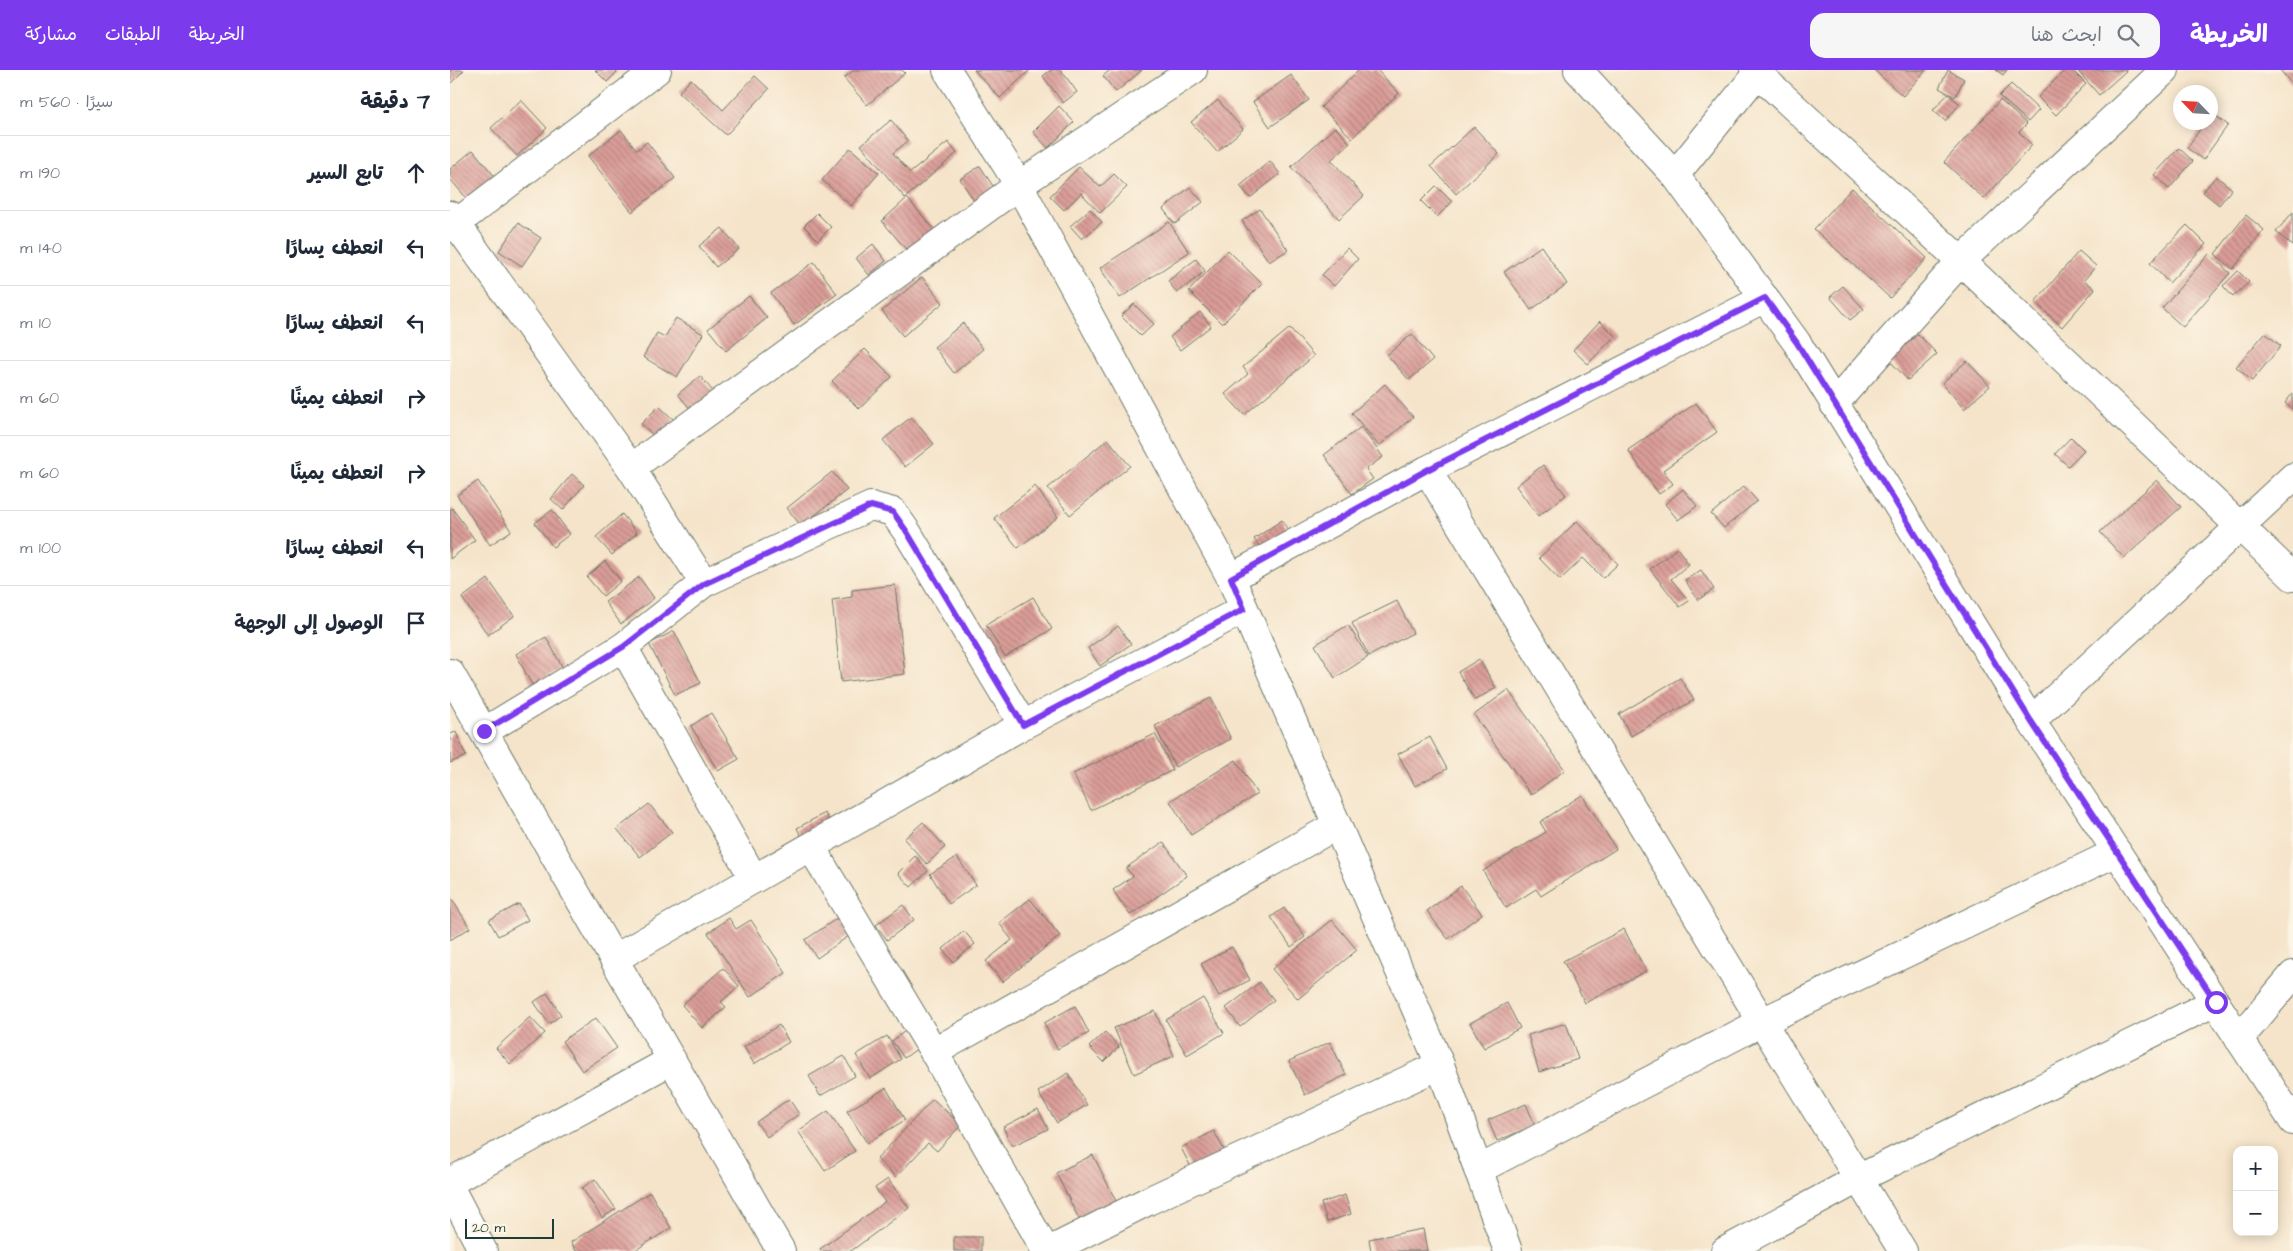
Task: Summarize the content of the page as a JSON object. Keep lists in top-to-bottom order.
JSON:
{
  "scale_bar": "20 m",
  "north": "top left",
  "page": {
    "header": "الخريطة",
    "search": "ابحث هنا",
    "nav": ["الخريطة", "الطبقات", "مشاركة"],
    "heading": ["7 دقيقة", "سيرًا · 560 m"],
    "list": [
      ["تابع السير", "190 m"],
      ["انعطف يسارًا", "140 m"],
      ["انعطف يسارًا", "10 m"],
      ["انعطف يمينًا", "60 m"],
      ["انعطف يمينًا", "60 m"],
      ["انعطف يسارًا", "100 m"],
      "الوصول إلى الوجهة"
    ],
    "map_buttons": ["+", "−"],
    "scale": "20 m"
  }
}
